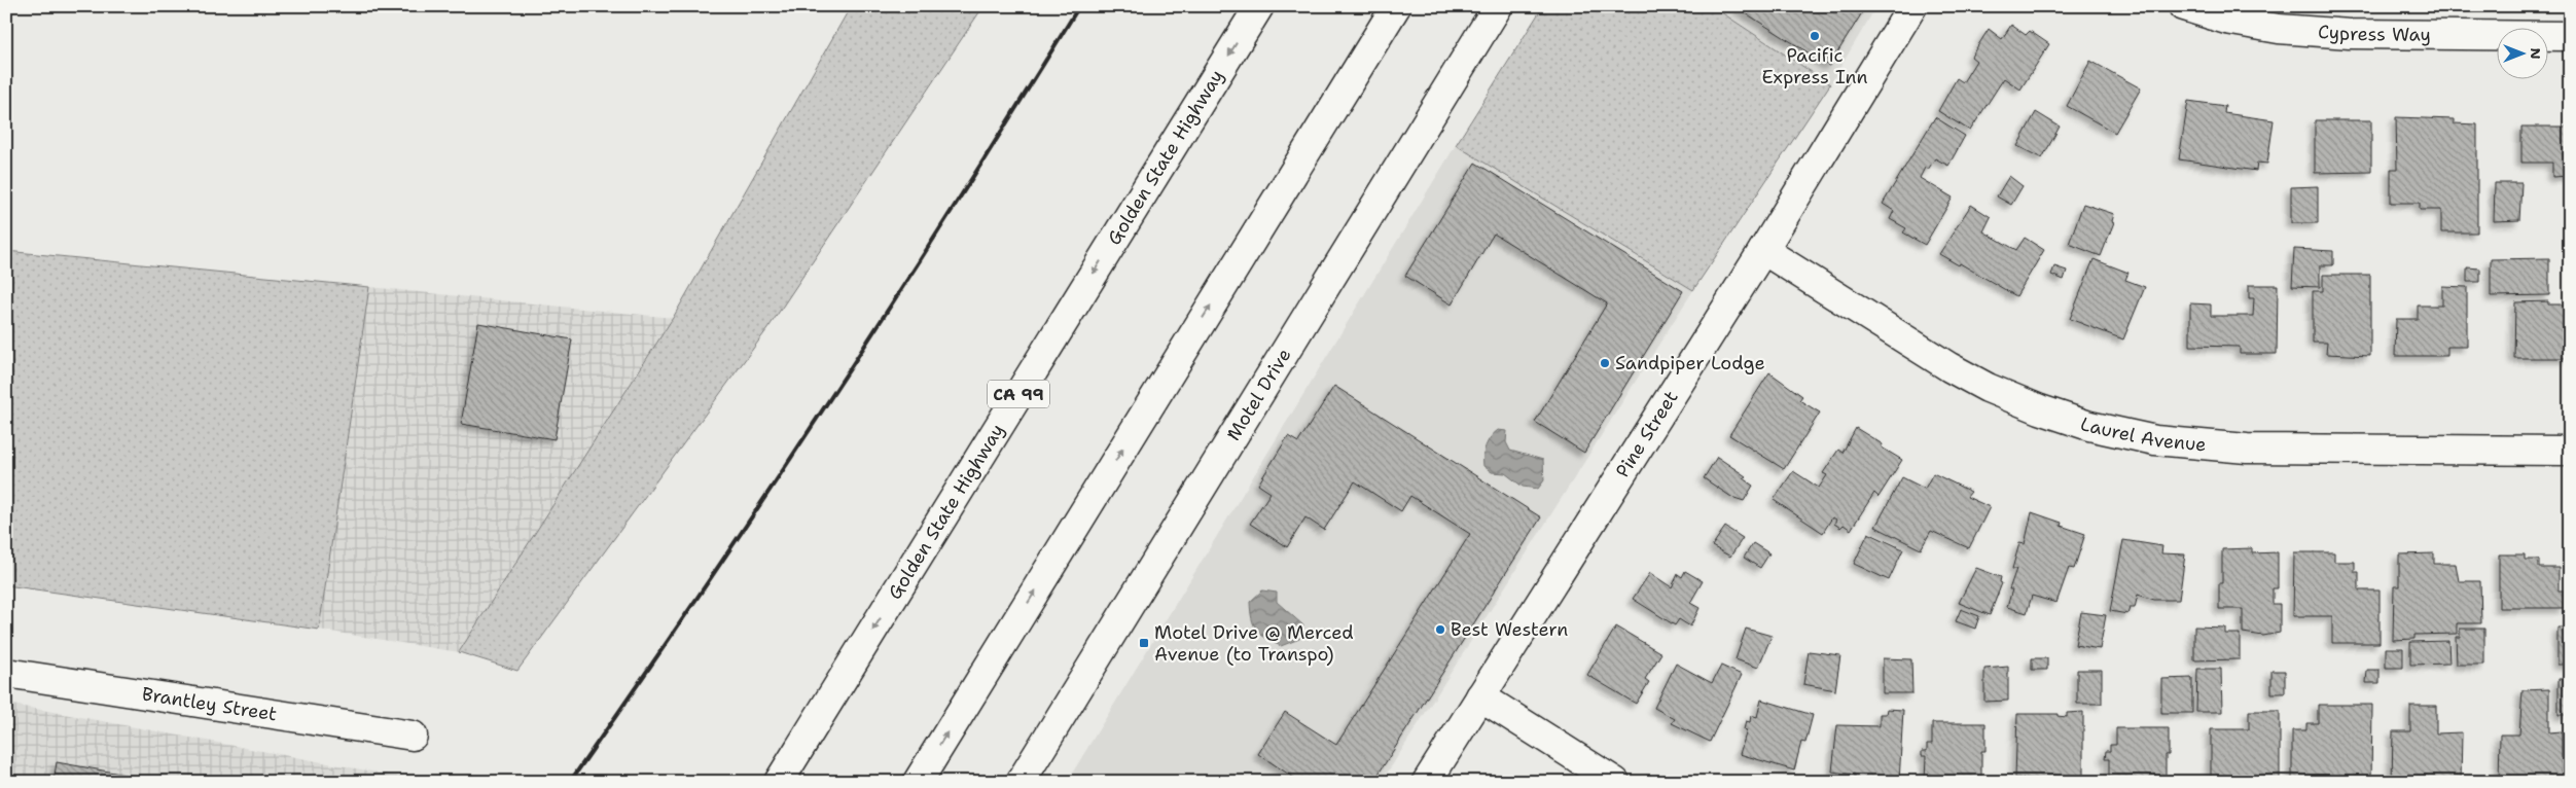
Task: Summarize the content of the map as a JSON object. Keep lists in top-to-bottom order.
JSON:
{
  "streets": {
    "main road": [
      "Cypress Way",
      "Golden State Highway",
      "CA 99",
      "Motel Drive",
      "Laurel Avenue",
      "Pine Street",
      "Brantley Street"
    ]
  },
  "crossings": [
    ["Laurel Avenue", "Pine Street"]
  ],
  "places": {
    "other": ["Pacific Express Inn", "Sandpiper Lodge", "Best Western"],
    "transit": ["Motel Drive @ Merced Avenue (to Transpo)"]
  },
  "north": "right"
}
